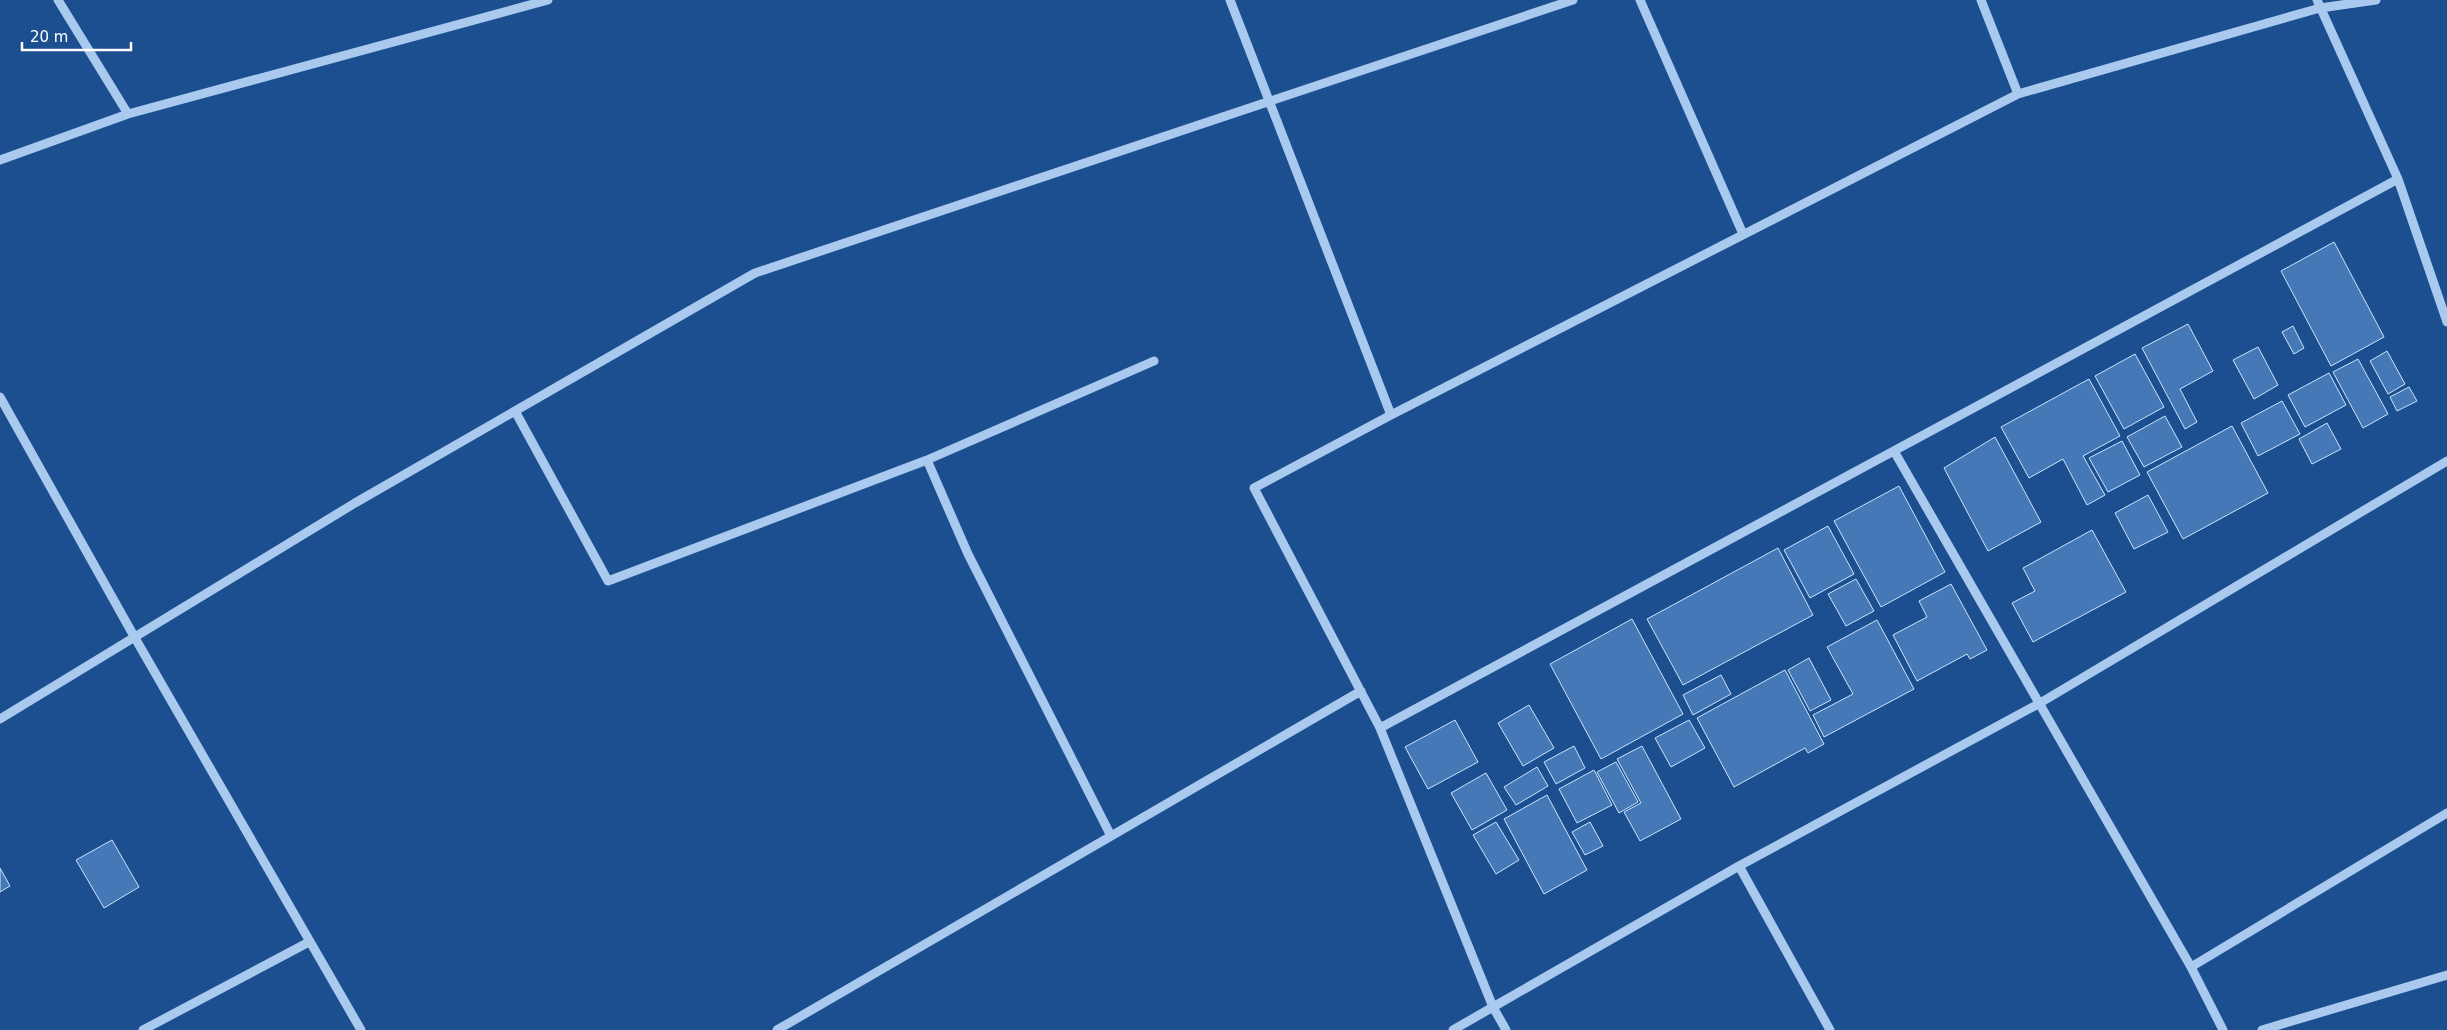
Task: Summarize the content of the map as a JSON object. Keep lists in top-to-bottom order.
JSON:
{
  "scale_bar": "20 m"
}
